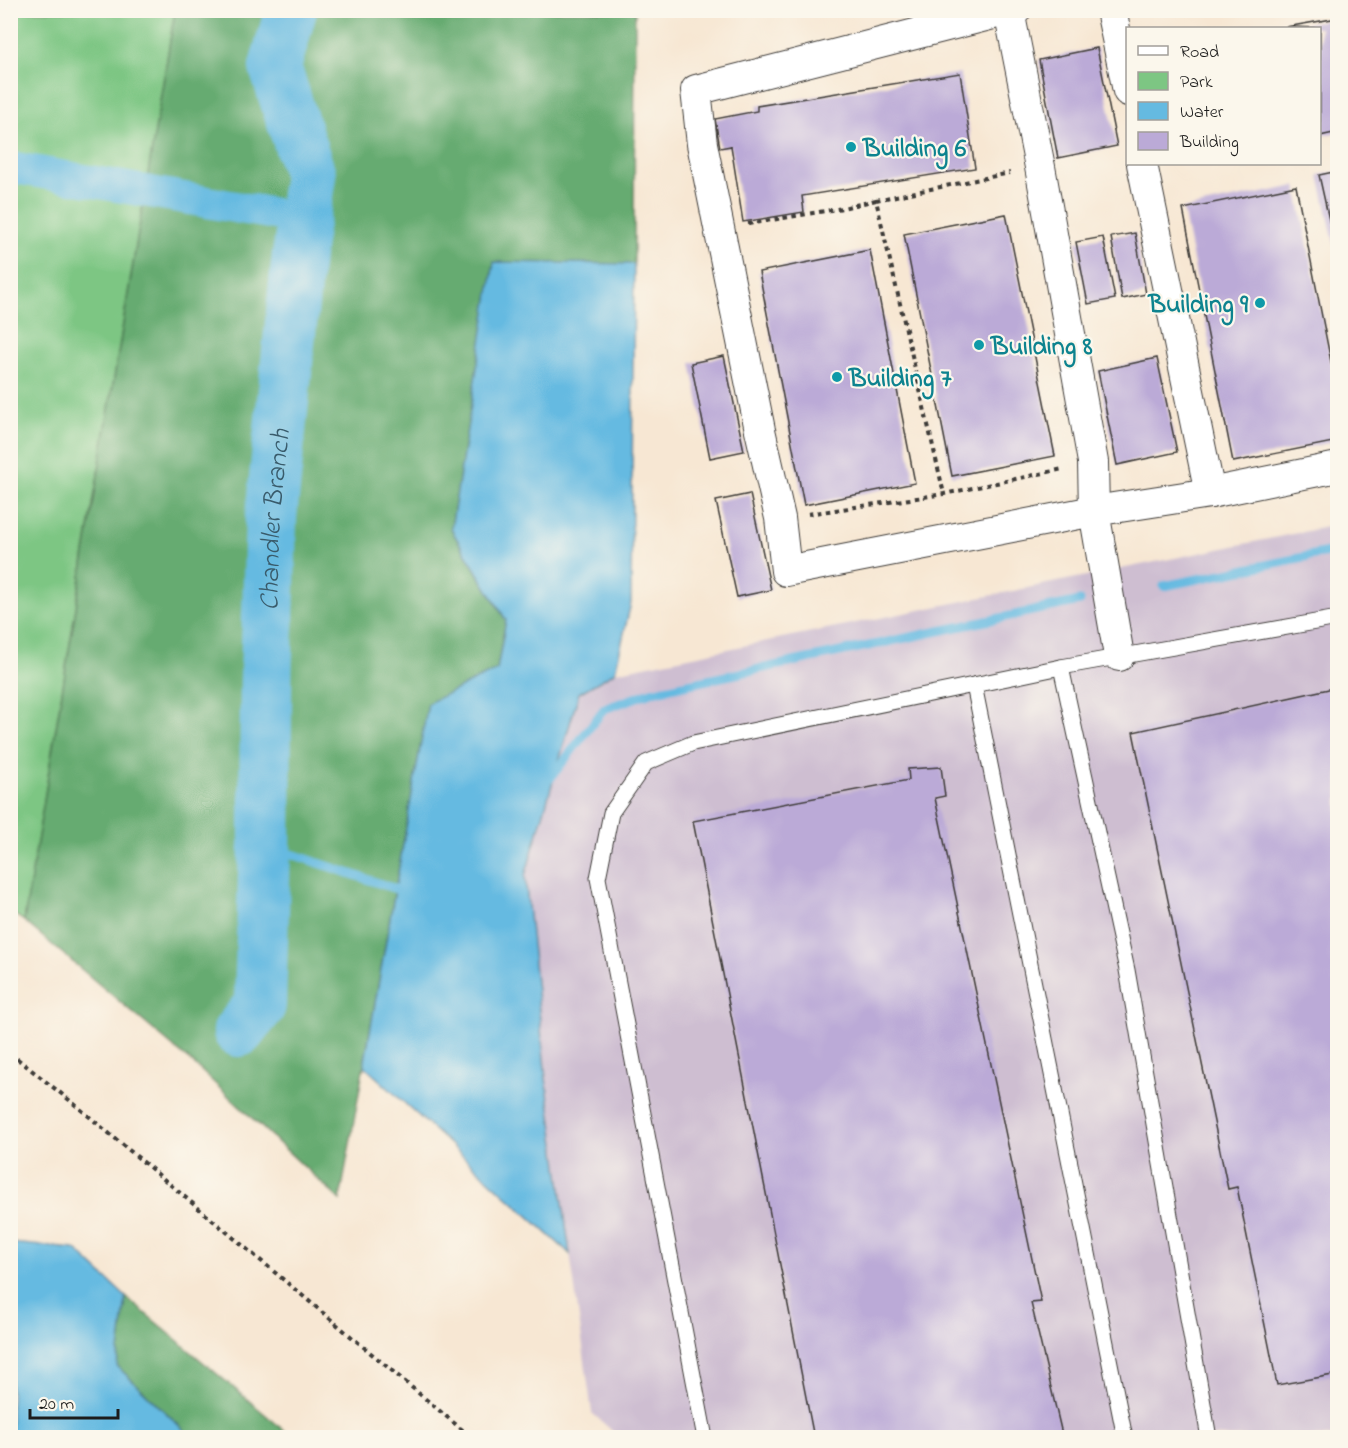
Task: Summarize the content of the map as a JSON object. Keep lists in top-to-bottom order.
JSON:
{
  "water": ["Chandler Branch"],
  "places": [
    "Building 6",
    "Building 9",
    "Building 8",
    "Building 7"
  ],
  "legend": [
    "Road",
    "Park",
    "Water",
    "Building"
  ],
  "scale_bar": "20 m"
}
